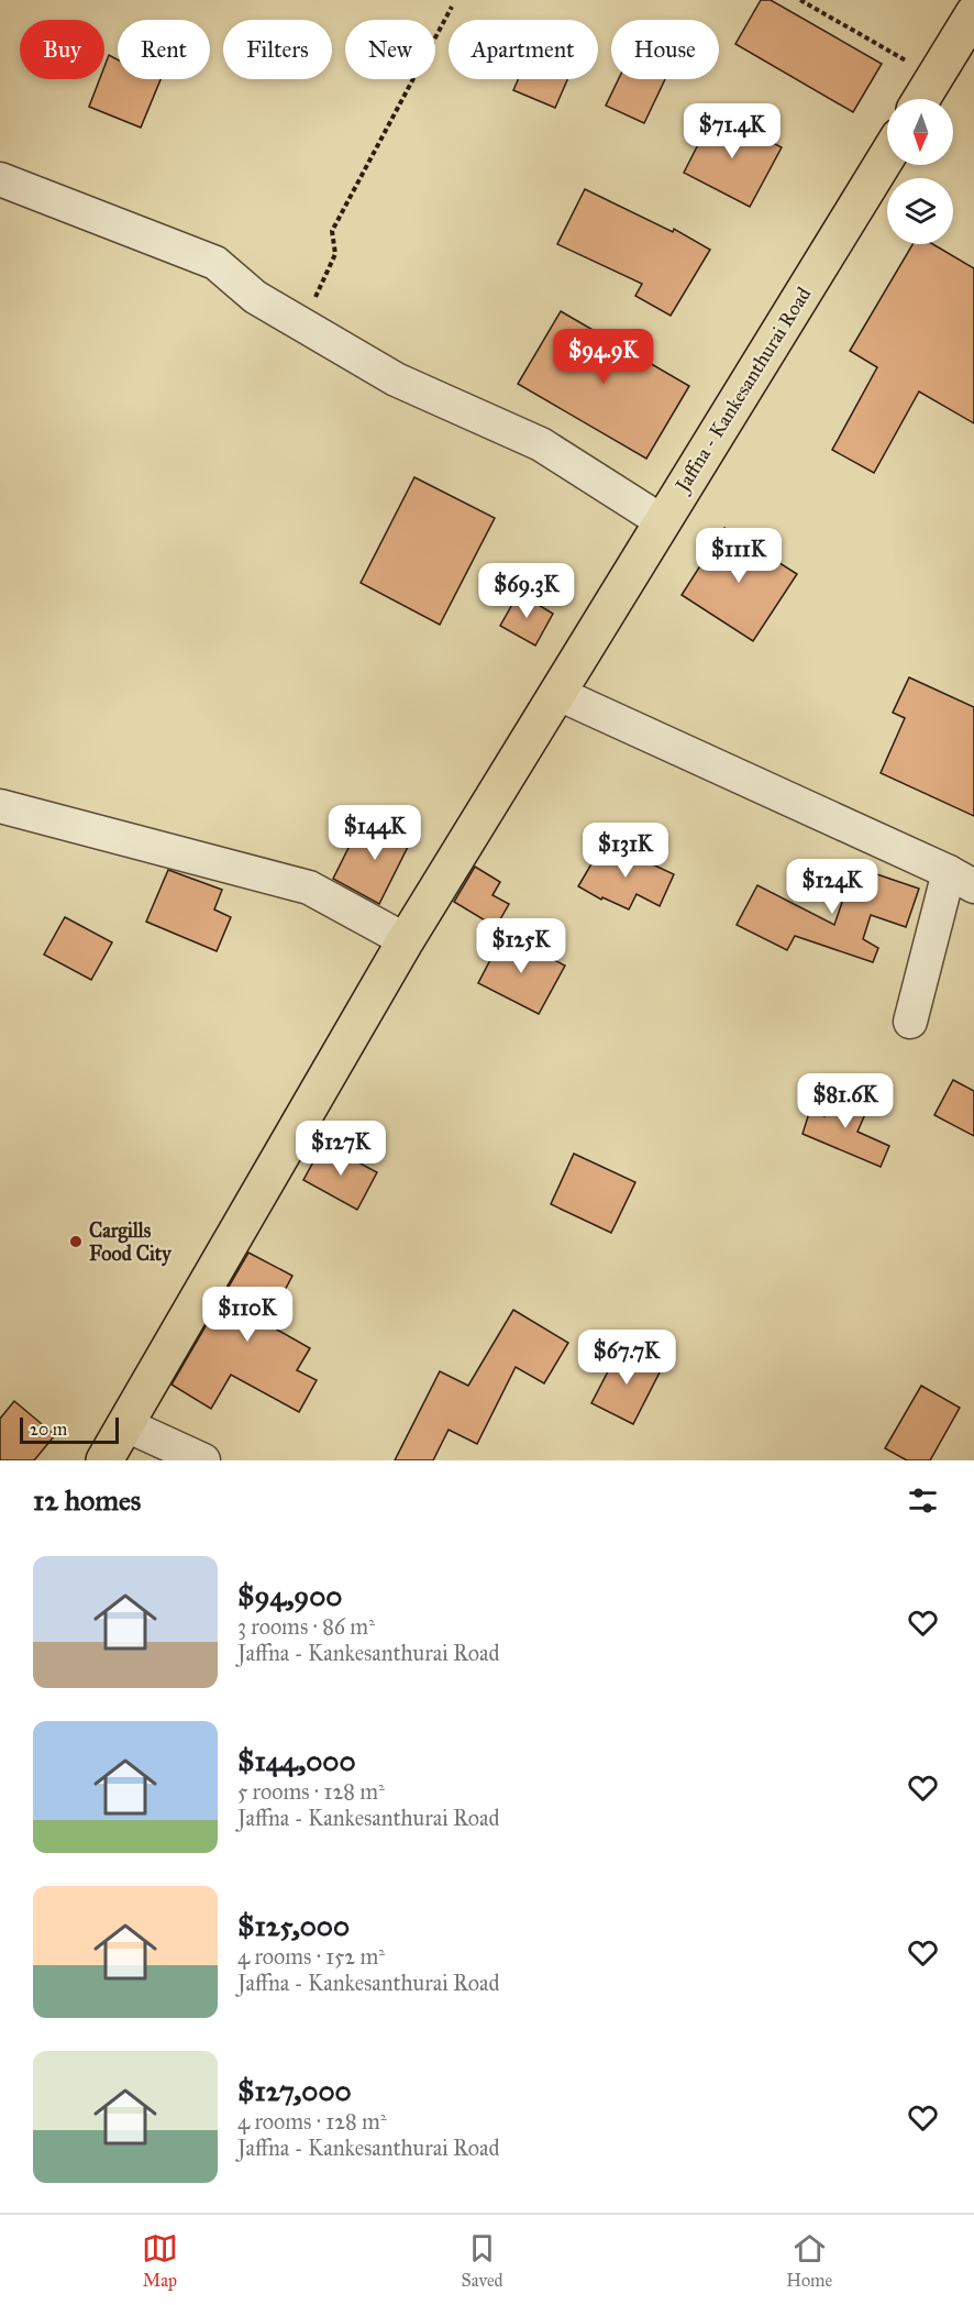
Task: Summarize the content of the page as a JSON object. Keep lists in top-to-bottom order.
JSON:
{
  "streets": {
    "main road": ["Jaffna - Kankesanthurai Road"]
  },
  "places": ["Cargills Food City"],
  "scale_bar": "20 m",
  "north": "bottom",
  "page": {
    "chip": [
      "Buy",
      "Rent",
      "Filters",
      "New",
      "Apartment",
      "House"
    ],
    "price": [
      "$71.4K",
      "$94.9K",
      "$111K",
      "$69.3K",
      "$144K",
      "$131K",
      "$124K",
      "$125K",
      "$81.6K",
      "$127K",
      "$110K",
      "$67.7K"
    ],
    "scale": "20 m",
    "heading": "12 homes",
    "list": [
      {
        "name": "$94,900",
        "note": "3 rooms · 86 m² · Jaffna - Kankesanthurai Road"
      },
      {
        "name": "$144,000",
        "note": "5 rooms · 128 m² · Jaffna - Kankesanthurai Road"
      },
      {
        "name": "$125,000",
        "note": "4 rooms · 152 m² · Jaffna - Kankesanthurai Road"
      },
      {
        "name": "$127,000",
        "note": "4 rooms · 128 m² · Jaffna - Kankesanthurai Road"
      }
    ],
    "tabs": ["Map", "Saved", "Home"]
  }
}
